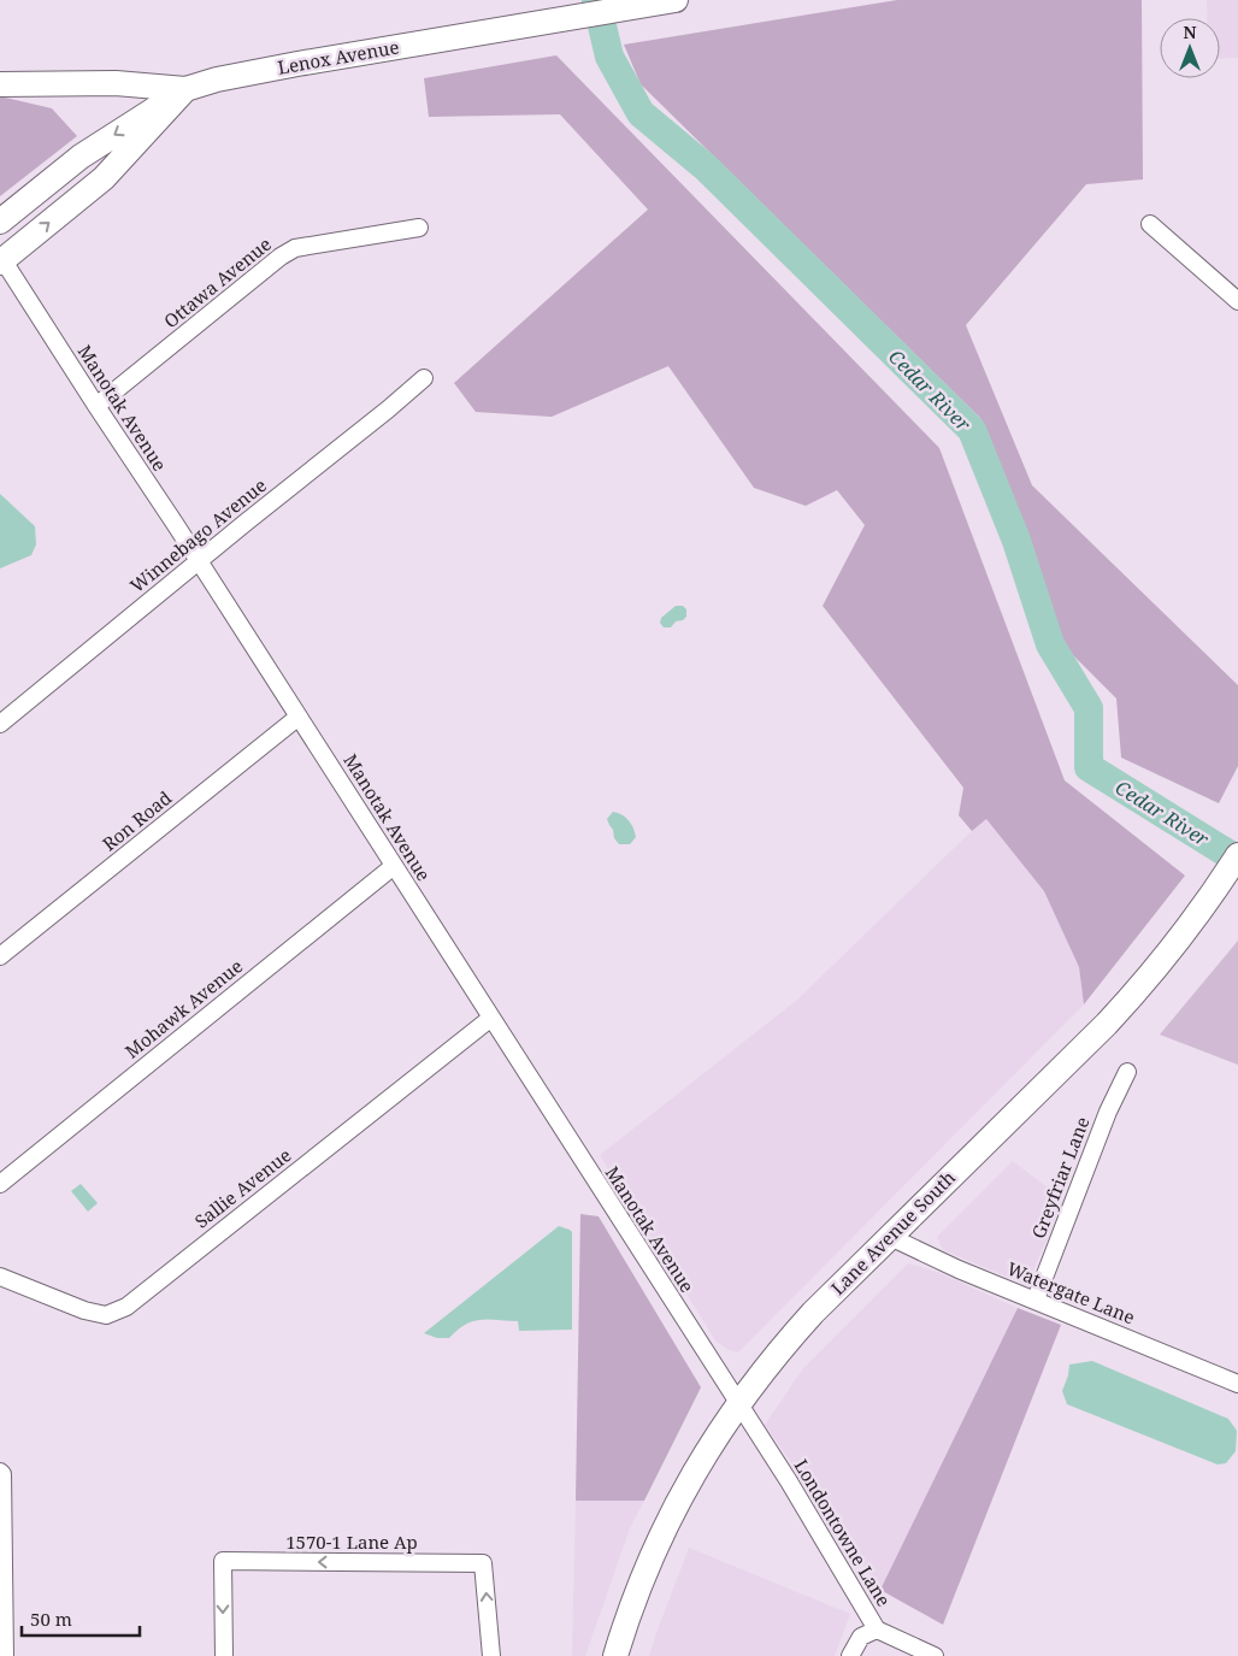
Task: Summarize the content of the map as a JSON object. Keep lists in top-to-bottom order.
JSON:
{
  "streets": {
    "main road": ["Lenox Avenue", "Lane Avenue South"],
    "street": [
      "Ottawa Avenue",
      "Manotak Avenue",
      "Winnebago Avenue",
      "Ron Road",
      "Mohawk Avenue",
      "Greyfriar Lane",
      "Sallie Avenue",
      "Watergate Lane",
      "Londontowne Lane",
      "1570-1 Lane Ap"
    ]
  },
  "crossings": [
    ["Ottawa Avenue", "Manotak Avenue"],
    ["Manotak Avenue", "Winnebago Avenue"],
    ["Manotak Avenue", "Ron Road"],
    ["Manotak Avenue", "Mohawk Avenue"],
    ["Manotak Avenue", "Sallie Avenue"],
    ["Manotak Avenue", "Lane Avenue South"],
    ["Manotak Avenue", "Londontowne Lane"],
    ["Greyfriar Lane", "Watergate Lane"],
    ["Lane Avenue South", "Watergate Lane"],
    ["Lane Avenue South", "Londontowne Lane"]
  ],
  "water": ["Cedar River"],
  "scale_bar": "50 m",
  "north": "top"
}
